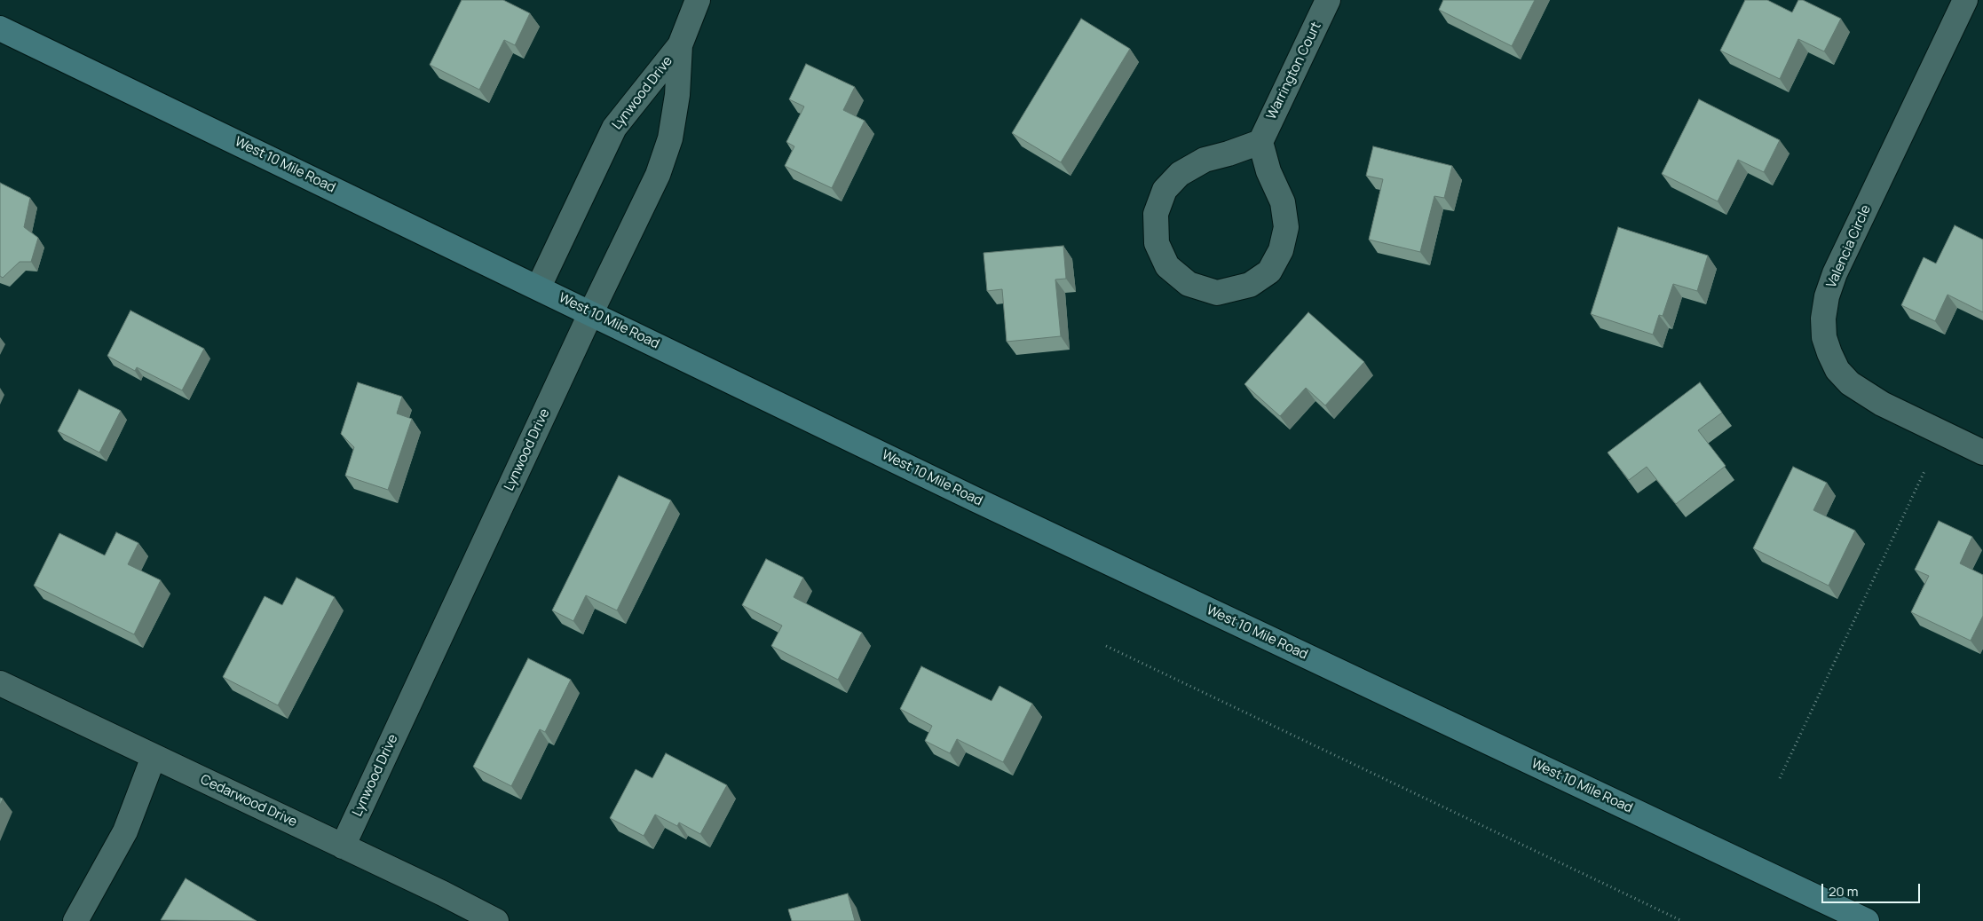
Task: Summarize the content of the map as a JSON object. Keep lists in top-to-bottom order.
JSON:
{
  "streets": {
    "main road": ["West 10 Mile Road"],
    "street": [
      "Warrington Court",
      "Lynwood Drive",
      "Valencia Circle",
      "Cedarwood Drive"
    ]
  },
  "crossings": [
    ["Lynwood Drive", "West 10 Mile Road"],
    ["Lynwood Drive", "Cedarwood Drive"]
  ],
  "scale_bar": "20 m"
}
